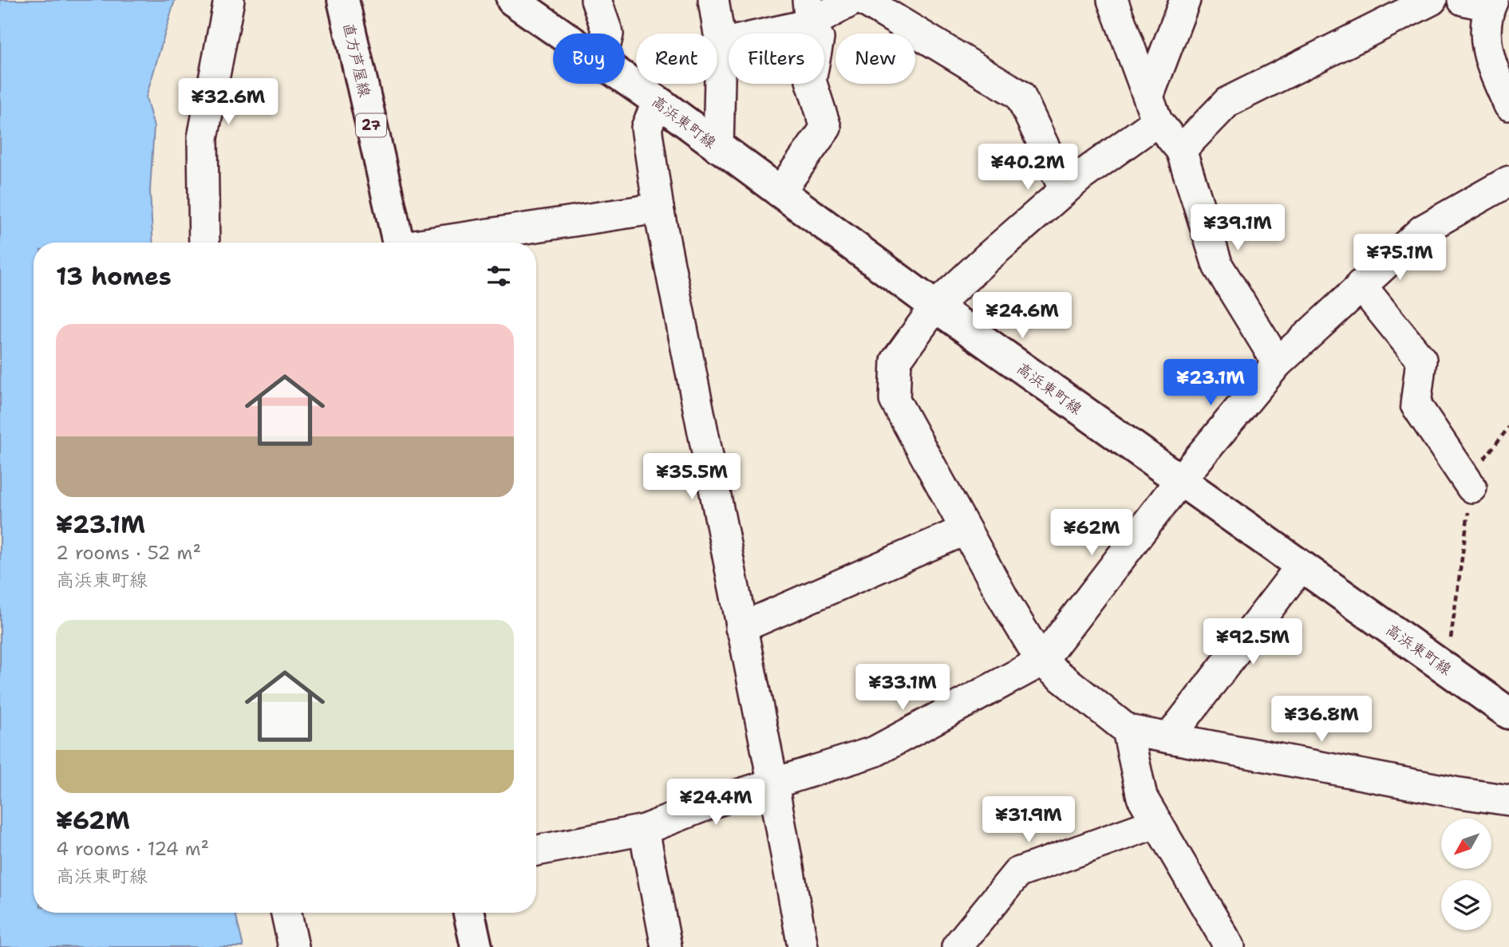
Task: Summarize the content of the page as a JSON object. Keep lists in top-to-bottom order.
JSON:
{
  "streets": {
    "main road": ["直方芦屋線", "高浜東町線", "27"]
  },
  "north": "bottom left",
  "page": {
    "chip": [
      "Buy",
      "Rent",
      "Filters",
      "New"
    ],
    "price": [
      "¥32.6M",
      "¥40.2M",
      "¥39.1M",
      "¥75.1M",
      "¥24.6M",
      "¥23.1M",
      "¥35.5M",
      "¥62M",
      "¥92.5M",
      "¥33.1M",
      "¥36.8M",
      "¥24.4M",
      "¥31.9M"
    ],
    "heading": "13 homes",
    "list": [
      {
        "name": "¥23.1M",
        "note": "2 rooms · 52 m² · 高浜東町線"
      },
      {
        "name": "¥62M",
        "note": "4 rooms · 124 m² · 高浜東町線"
      }
    ]
  }
}
